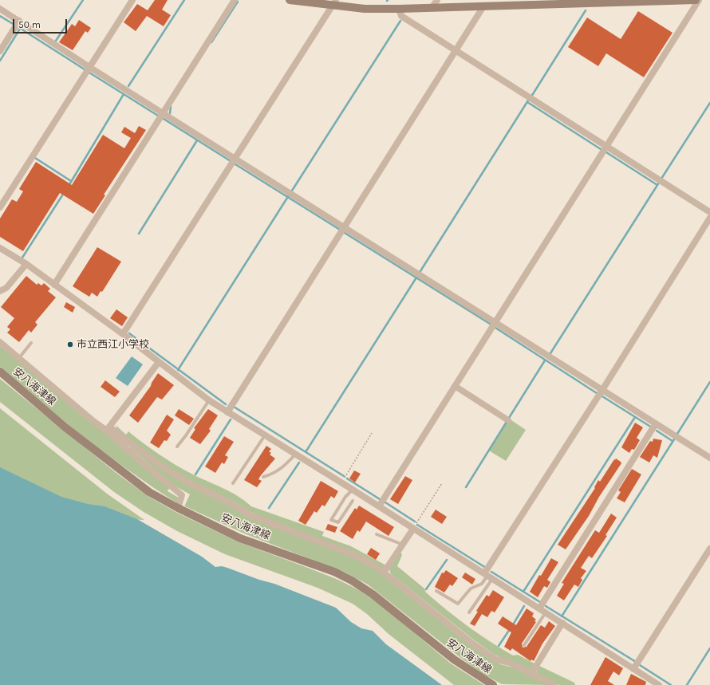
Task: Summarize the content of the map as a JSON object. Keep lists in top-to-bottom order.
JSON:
{
  "streets": {
    "main road": ["安八海津線"]
  },
  "places": ["市立西江小学校"],
  "scale_bar": "50 m"
}
